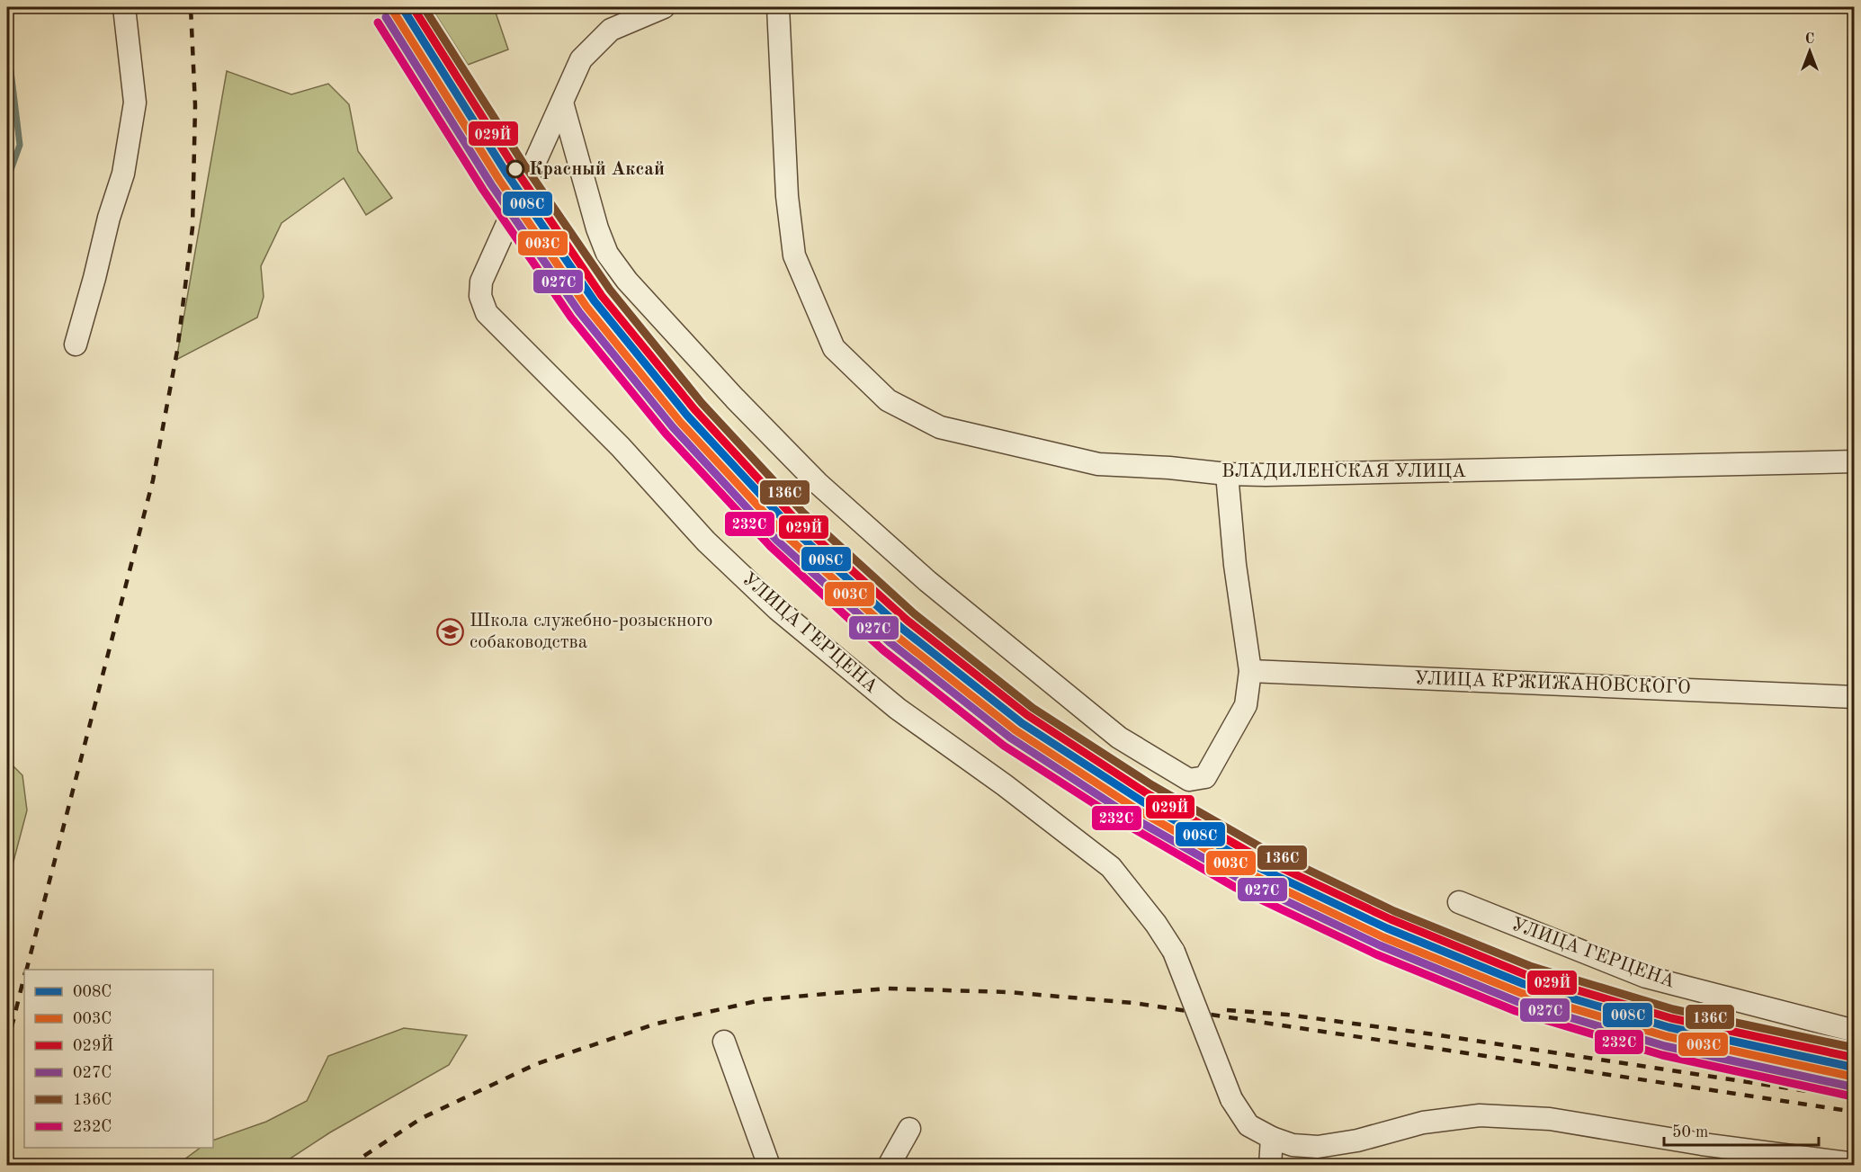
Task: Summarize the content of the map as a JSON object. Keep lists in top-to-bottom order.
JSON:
{
  "streets": {
    "street": ["ВЛАДИЛЕНСКАЯ УЛИЦА", "УЛИЦА ГЕРЦЕНА", "УЛИЦА КРЖИЖАНОВСКОГО"]
  },
  "places": {
    "other": ["Красный Аксай"],
    "school or university": ["Школа служебно-розыскного собаководства"]
  },
  "lines": [
    "transit line 008С",
    "transit line 029Й",
    "transit line 136С",
    "transit line 003С",
    "transit line 027С",
    "transit line 232C"
  ],
  "legend": [
    "008С",
    "003С",
    "029Й",
    "027С",
    "136С",
    "232C"
  ],
  "scale_bar": "50 m",
  "north": "top"
}
